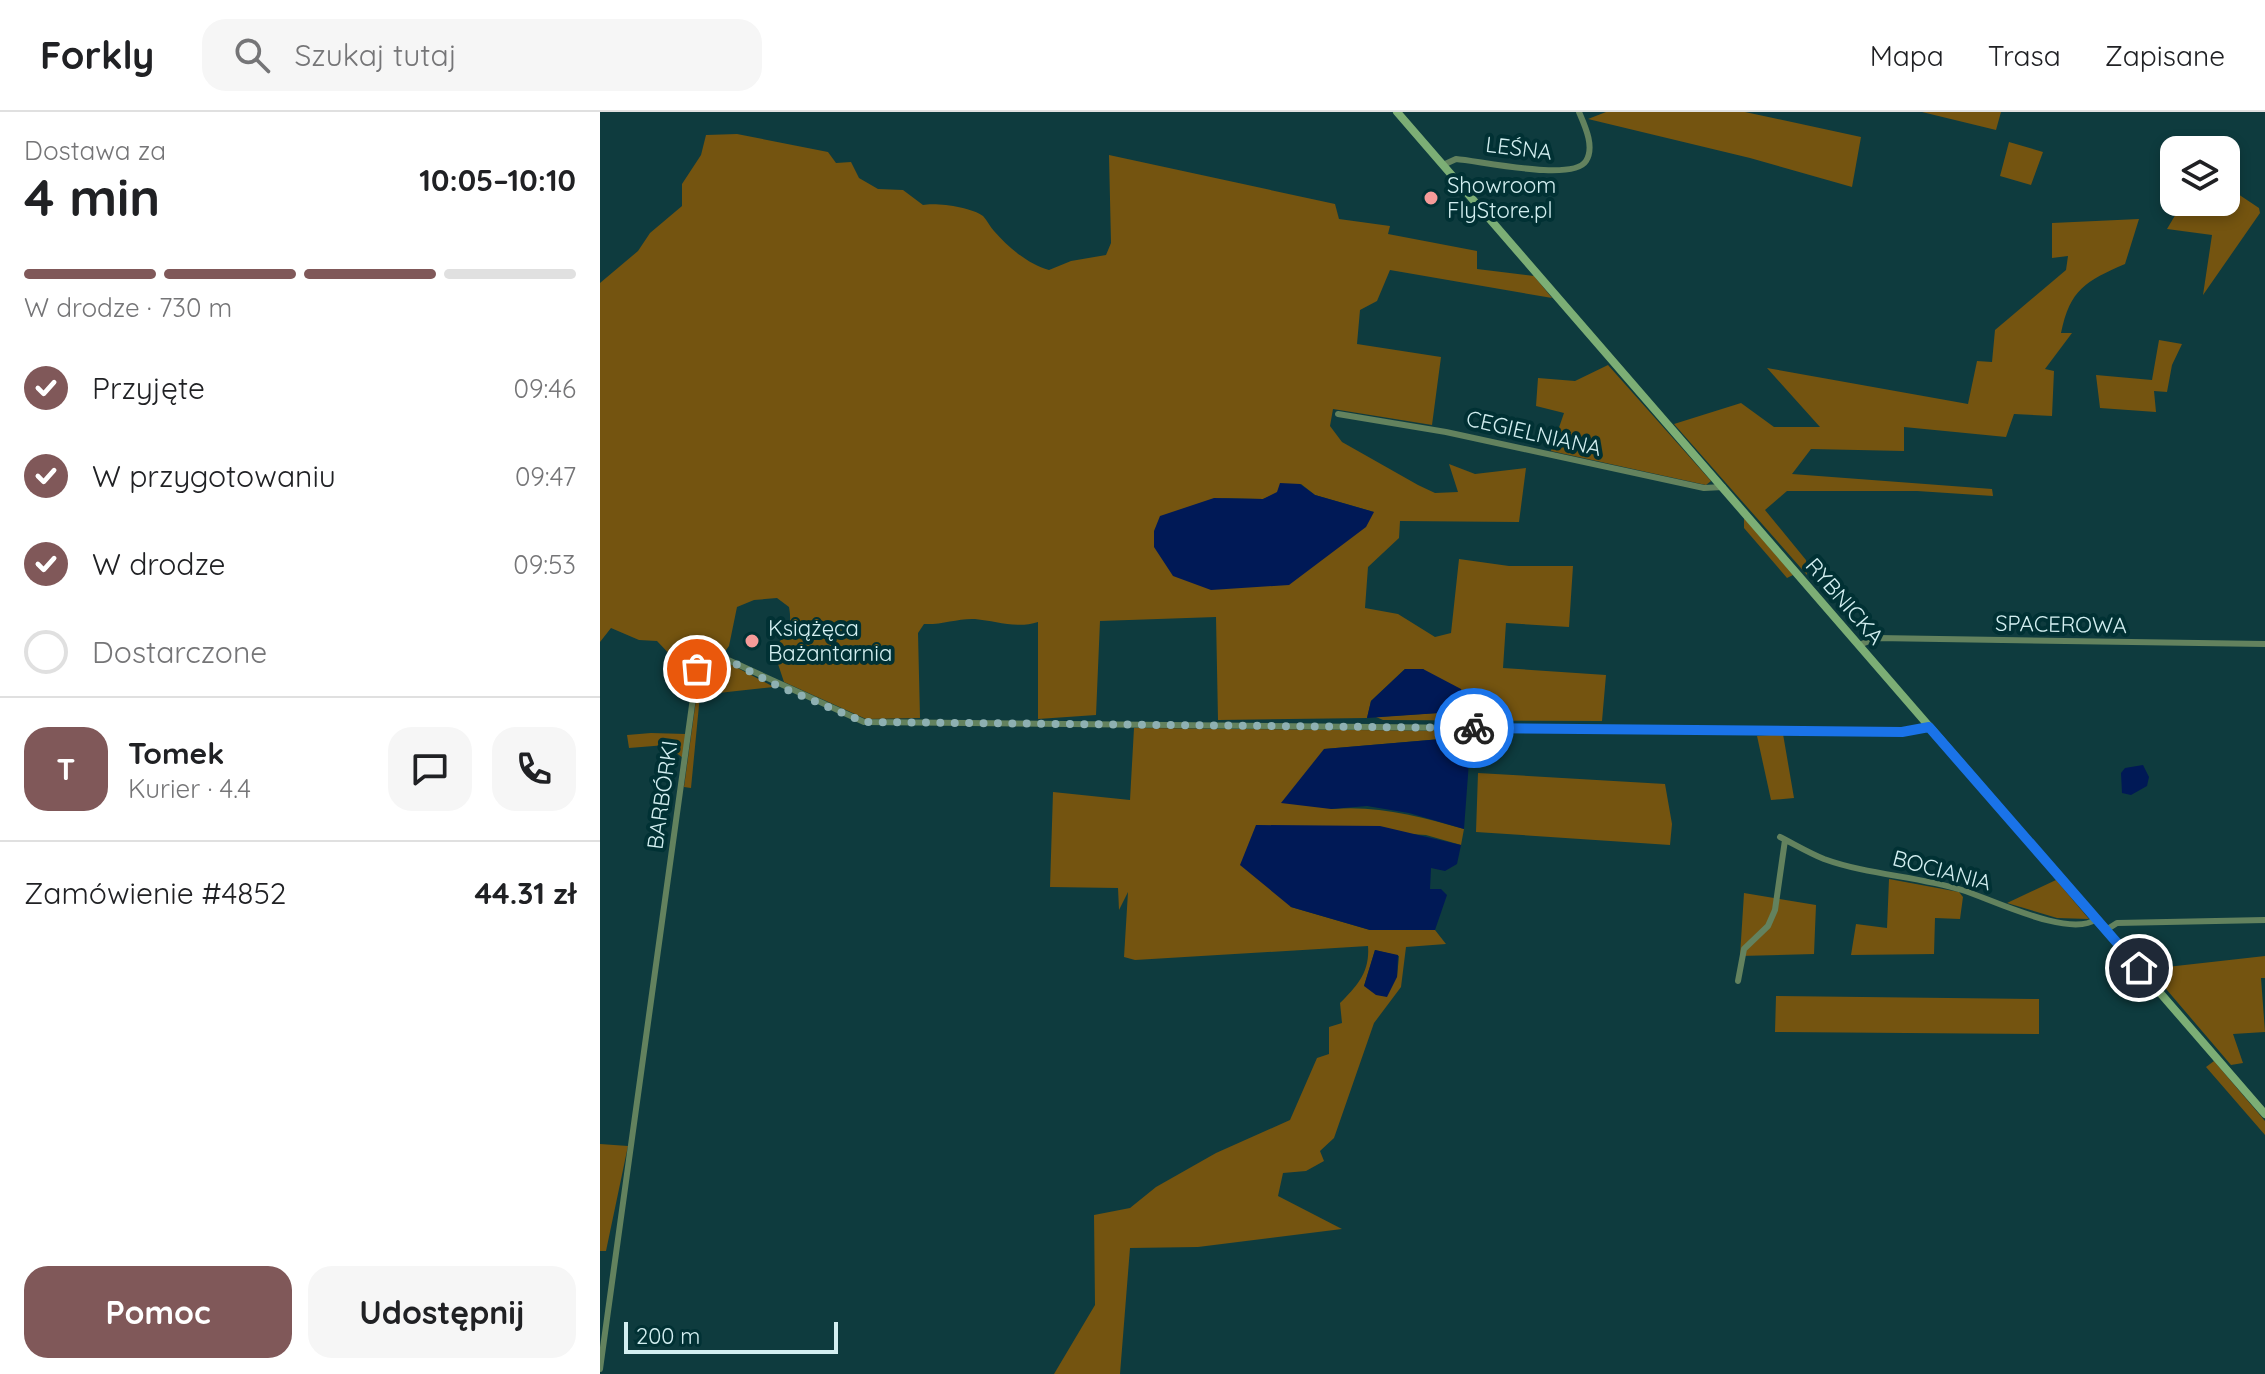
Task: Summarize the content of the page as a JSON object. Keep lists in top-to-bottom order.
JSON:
{
  "streets": {
    "main road": ["RYBNICKA"],
    "street": [
      "LEŚNA",
      "CEGIELNIANA",
      "SPACEROWA",
      "BARBÓRKI",
      "BOCIANIA"
    ]
  },
  "crossings": [
    ["LEŚNA", "RYBNICKA"],
    ["CEGIELNIANA", "RYBNICKA"],
    ["RYBNICKA", "SPACEROWA"],
    ["RYBNICKA", "BARBÓRKI"],
    ["RYBNICKA", "BOCIANIA"]
  ],
  "places": ["Showroom FlyStore.pl", "Książęca Bażantarnia"],
  "scale_bar": "200 m",
  "page": {
    "header": "Forkly",
    "search": "Szukaj tutaj",
    "nav": ["Mapa", "Trasa", "Zapisane"],
    "heading": ["4 min", "Dostawa za", "10:05–10:10"],
    "panel": [
      "Tomek",
      "Kurier · 4.4",
      "Zamówienie #4852",
      "44.31 zł"
    ],
    "bar": "W drodze · 730 m",
    "list": [
      ["Przyjęte", "09:46"],
      ["W przygotowaniu", "09:47"],
      ["W drodze", "09:53"],
      "Dostarczone"
    ],
    "round": "T",
    "buttons": ["Pomoc", "Udostępnij"],
    "scale": "200 m"
  }
}
